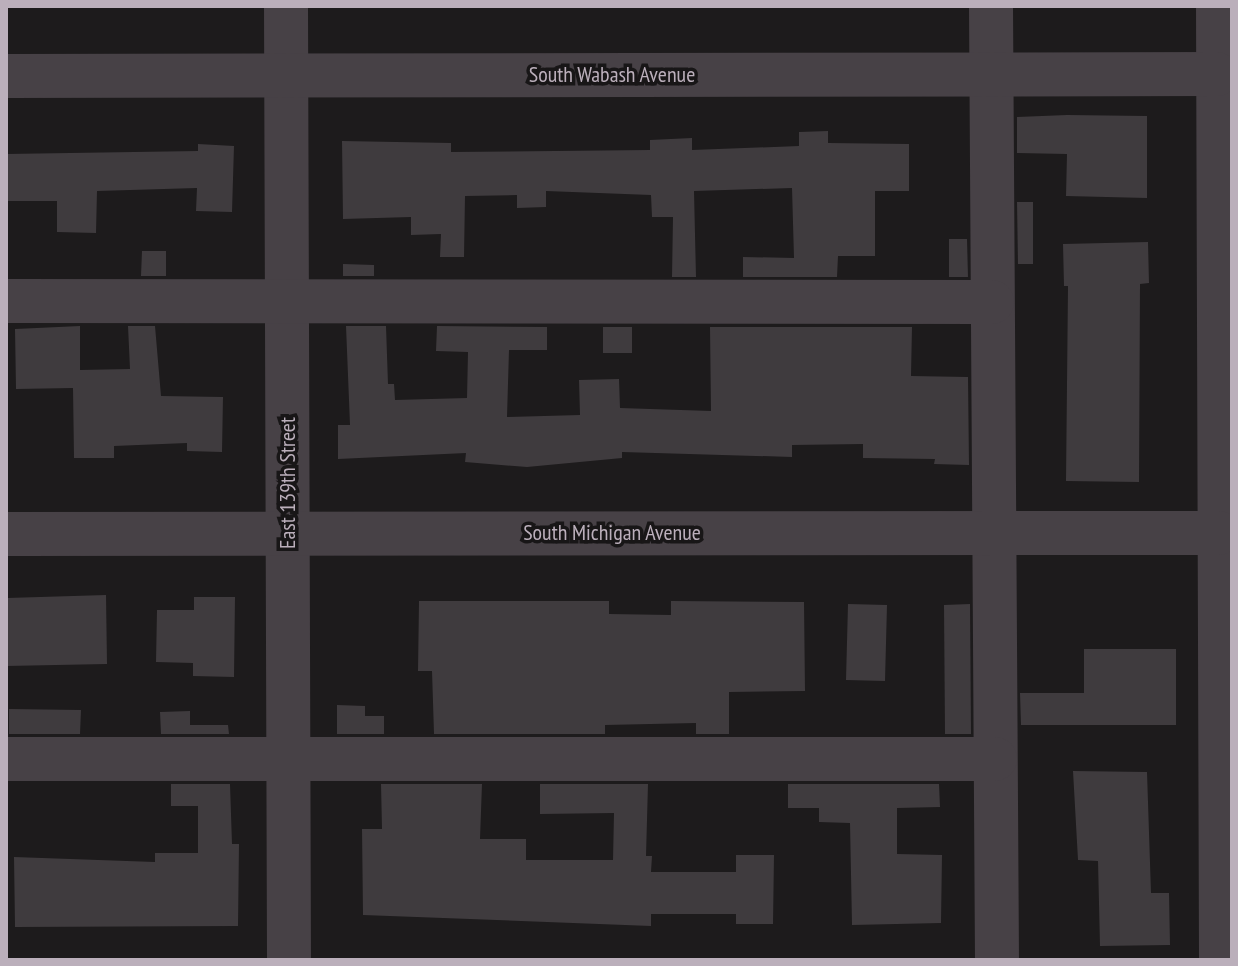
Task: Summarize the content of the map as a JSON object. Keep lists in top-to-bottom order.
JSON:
{
  "streets": {
    "street": ["South Wabash Avenue", "East 139th Street", "South Michigan Avenue"]
  },
  "crossings": [
    ["South Wabash Avenue", "East 139th Street"],
    ["East 139th Street", "South Michigan Avenue"]
  ]
}
